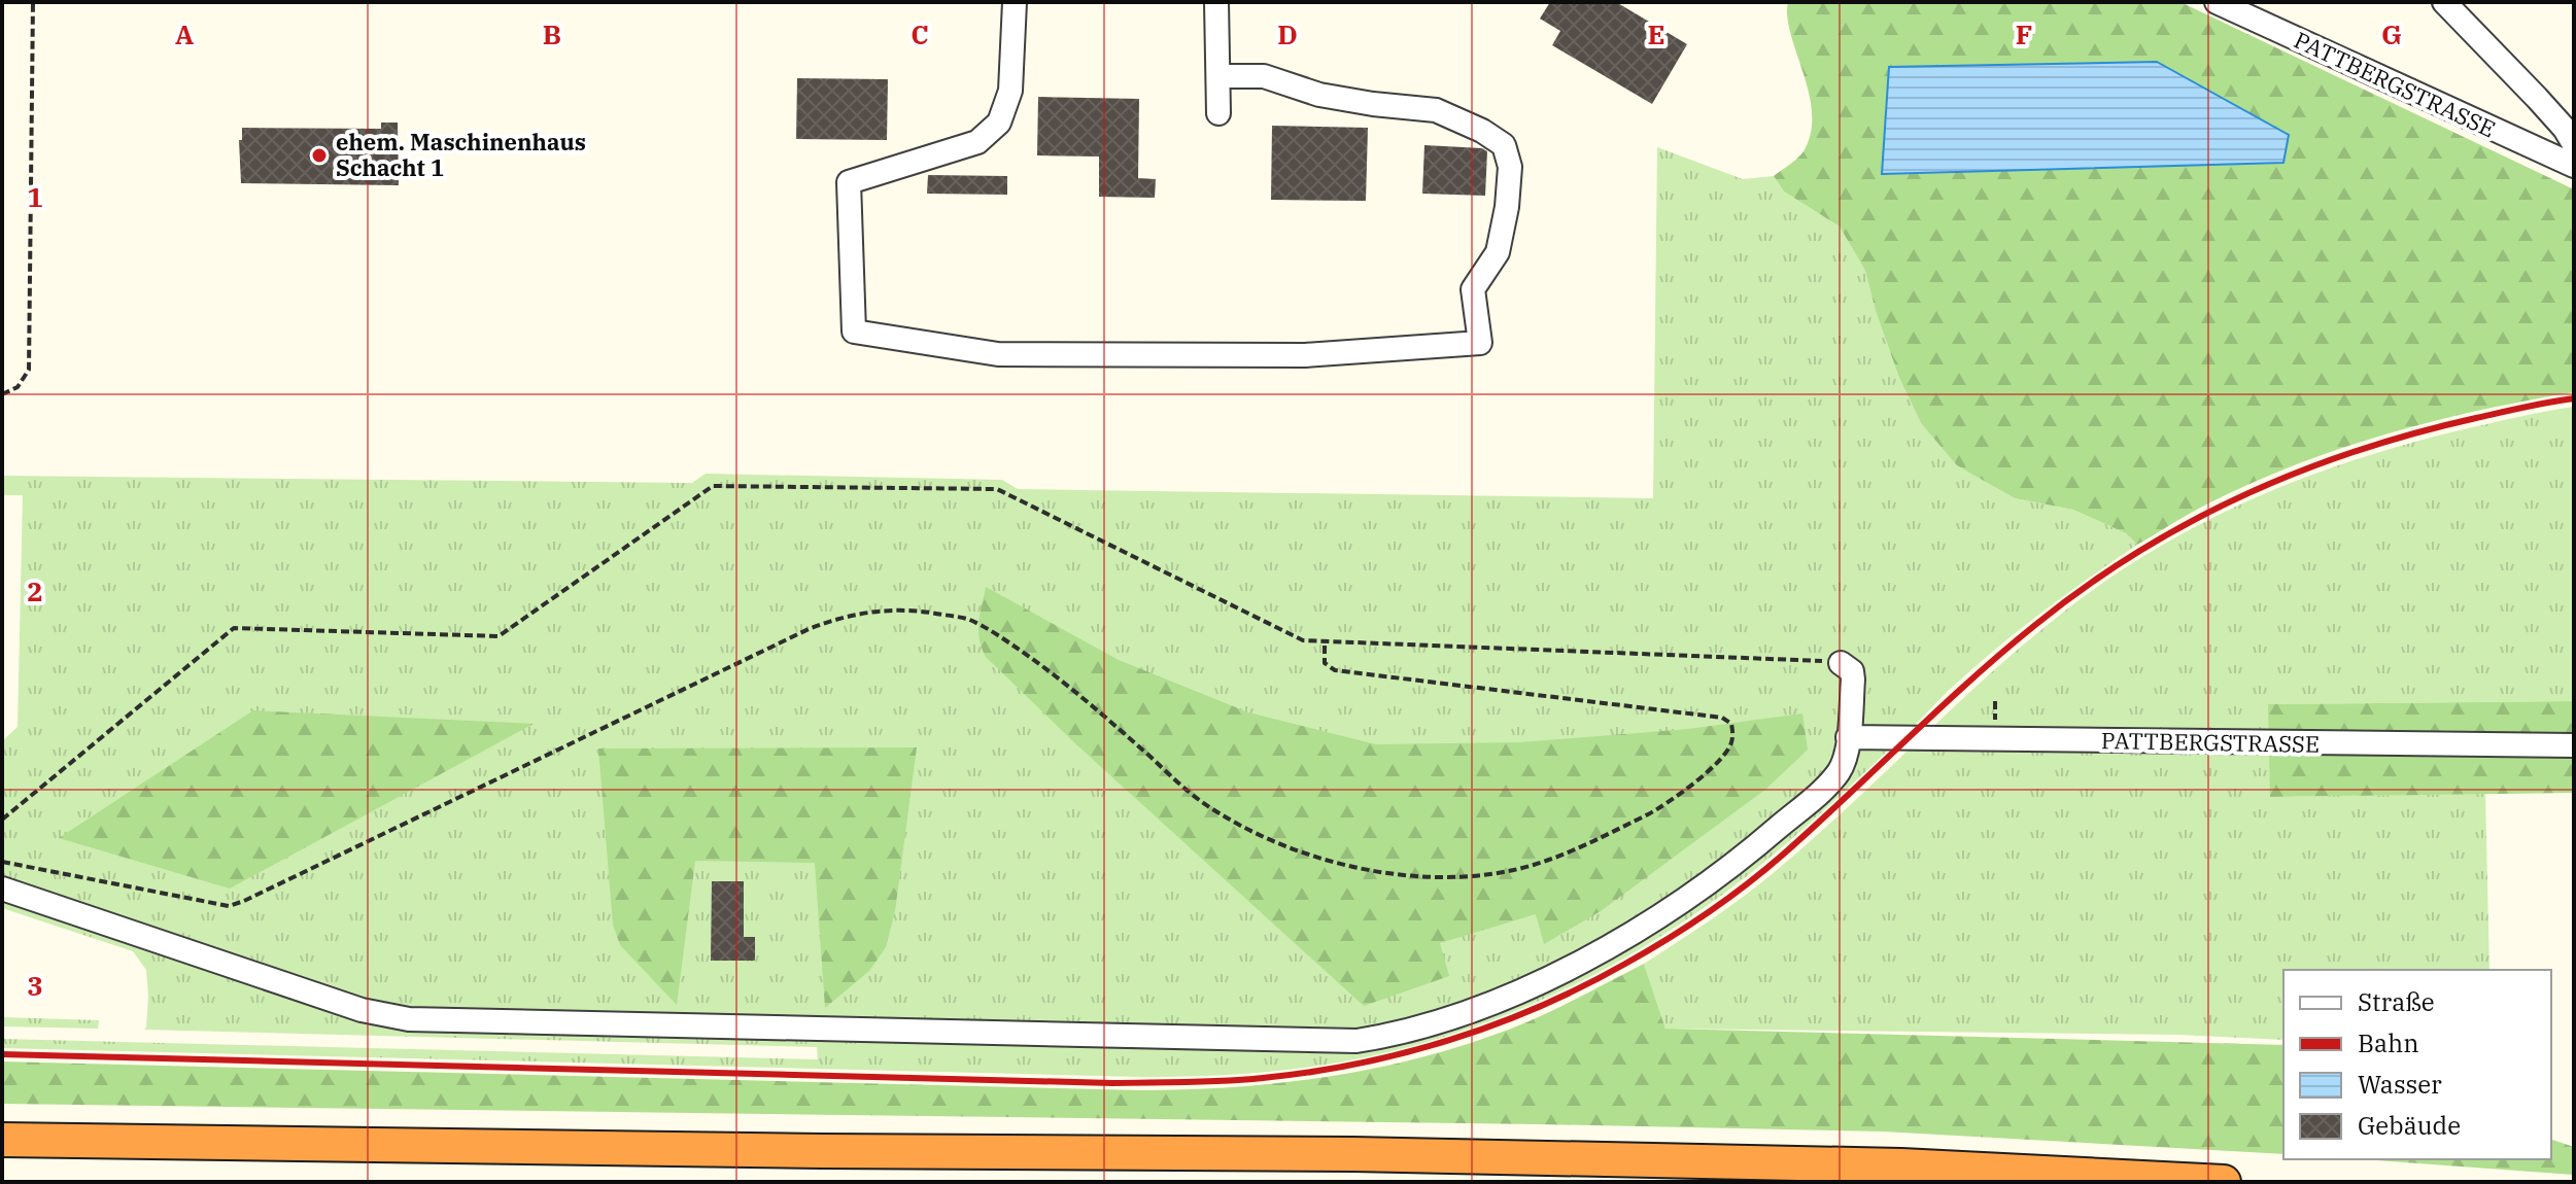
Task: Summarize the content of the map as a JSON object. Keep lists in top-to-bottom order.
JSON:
{
  "streets": {
    "street": ["PATTBERGSTRASSE"]
  },
  "places": ["ehem. Maschinenhaus Schacht 1"],
  "legend": [
    "Straße",
    "Bahn",
    "Wasser",
    "Gebäude"
  ],
  "grid": {
    "columns": [
      "A",
      "B",
      "C",
      "D",
      "E",
      "F",
      "G"
    ],
    "rows": ["1", "2", "3"]
  }
}
